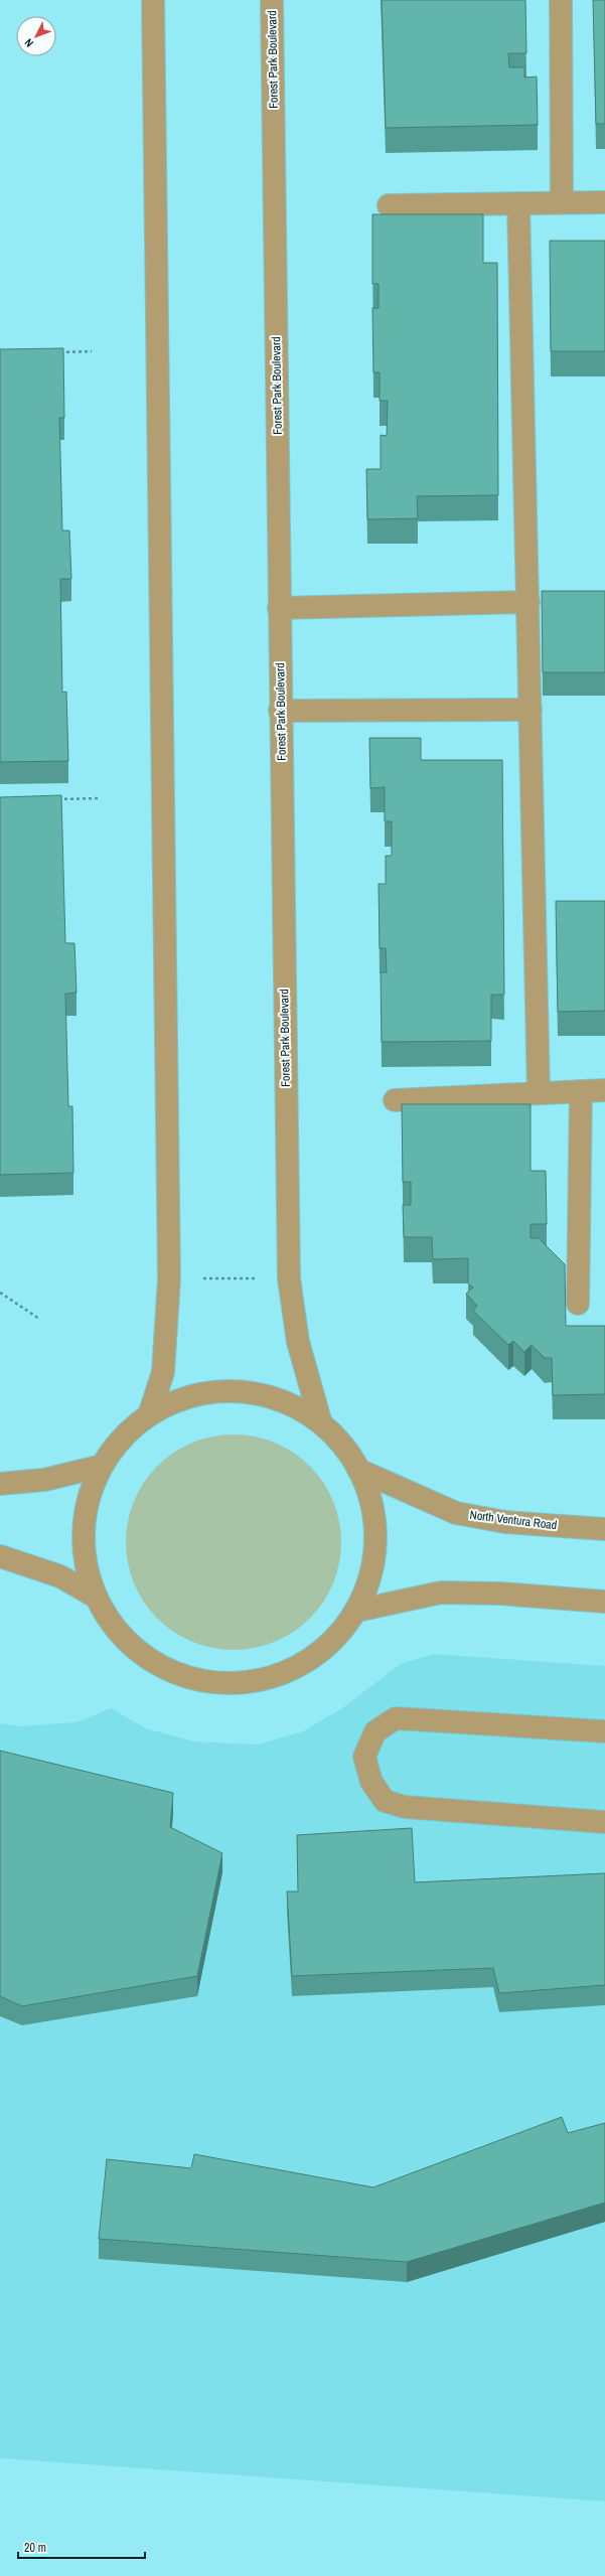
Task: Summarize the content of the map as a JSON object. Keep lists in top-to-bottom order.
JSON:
{
  "streets": {
    "street": ["Forest Park Boulevard", "North Ventura Road"]
  },
  "scale_bar": "20 m",
  "north": "bottom left"
}
